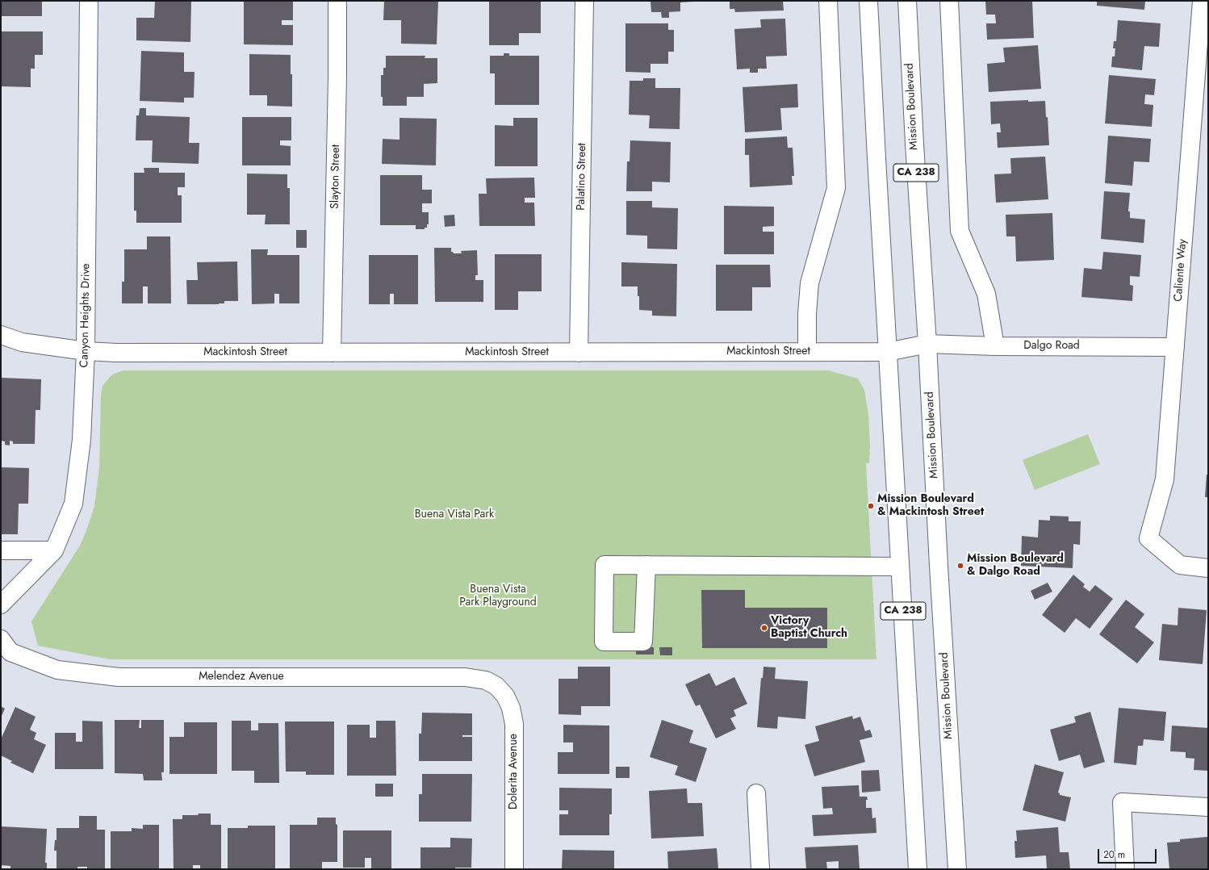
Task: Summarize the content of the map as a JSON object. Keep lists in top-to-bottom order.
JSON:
{
  "streets": {
    "street": [
      "Mission Boulevard",
      "CA 238",
      "Slayton Street",
      "Palatino Street",
      "Caliente Way",
      "Canyon Heights Drive",
      "Dalgo Road",
      "Mackintosh Street",
      "Melendez Avenue",
      "Dolerita Avenue"
    ]
  },
  "crossings": [
    ["Mission Boulevard", "Dalgo Road"],
    ["Mission Boulevard", "Mackintosh Street"],
    ["CA 238", "Mackintosh Street"],
    ["Slayton Street", "Mackintosh Street"],
    ["Palatino Street", "Mackintosh Street"],
    ["Caliente Way", "Dalgo Road"],
    ["Canyon Heights Drive", "Mackintosh Street"],
    ["Dalgo Road", "Mackintosh Street"],
    ["Melendez Avenue", "Dolerita Avenue"]
  ],
  "parks": ["Buena Vista Park", "Buena Vista Park Playground"],
  "places": ["Mission Boulevard & Mackintosh Street", "Mission Boulevard & Dalgo Road", "Victory Baptist Church"],
  "scale_bar": "20 m"
}
